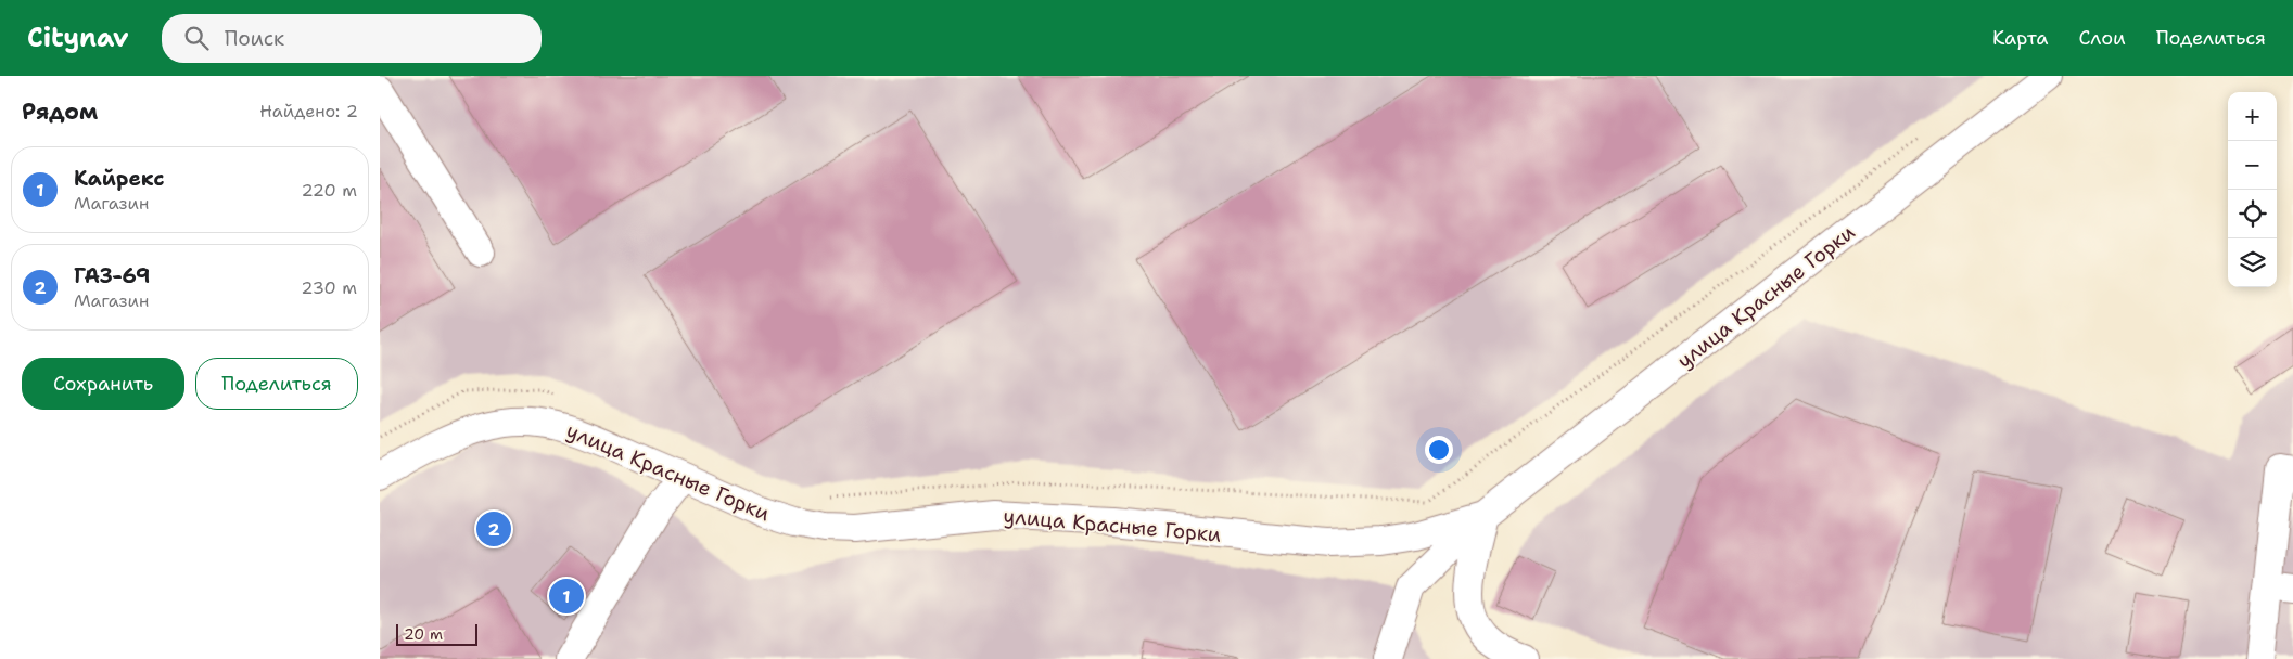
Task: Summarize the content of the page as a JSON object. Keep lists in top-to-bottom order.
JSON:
{
  "streets": {
    "street": ["улица Красные Горки"]
  },
  "scale_bar": "20 m",
  "page": {
    "header": "Citynav",
    "search": "Поиск",
    "nav": ["Карта", "Слои", "Поделиться"],
    "heading": ["Рядом", "Найдено: 2"],
    "map_buttons": ["+", "−"],
    "list": [
      {
        "mark": "1",
        "name": "Кайрекс",
        "note": "Магазин",
        "value": "220 m"
      },
      {
        "mark": "2",
        "name": "ГАЗ-69",
        "note": "Магазин",
        "value": "230 m"
      }
    ],
    "buttons": ["Сохранить", "Поделиться"],
    "pins": ["2", "1"],
    "scale": "20 m"
  }
}
